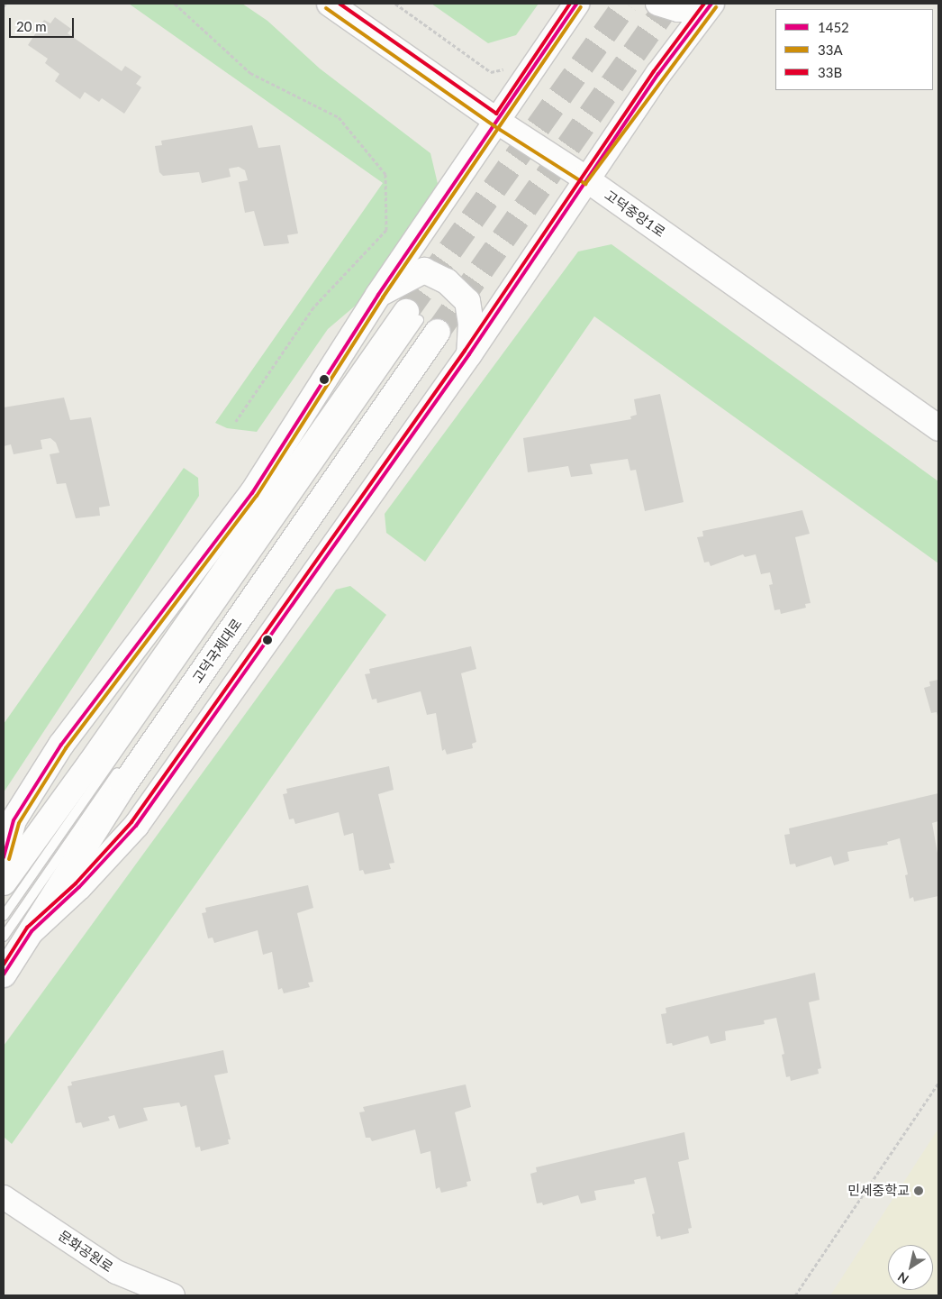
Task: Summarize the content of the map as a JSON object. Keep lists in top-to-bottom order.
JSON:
{
  "streets": {
    "main road": ["고덕중앙1로", "고덕국제대로"],
    "street": ["문화공원로"]
  },
  "places": ["민세중학교"],
  "lines": ["transit line 1452", "transit line 33B", "transit line 33A"],
  "legend": ["1452", "33A", "33B"],
  "scale_bar": "20 m",
  "north": "bottom left"
}
